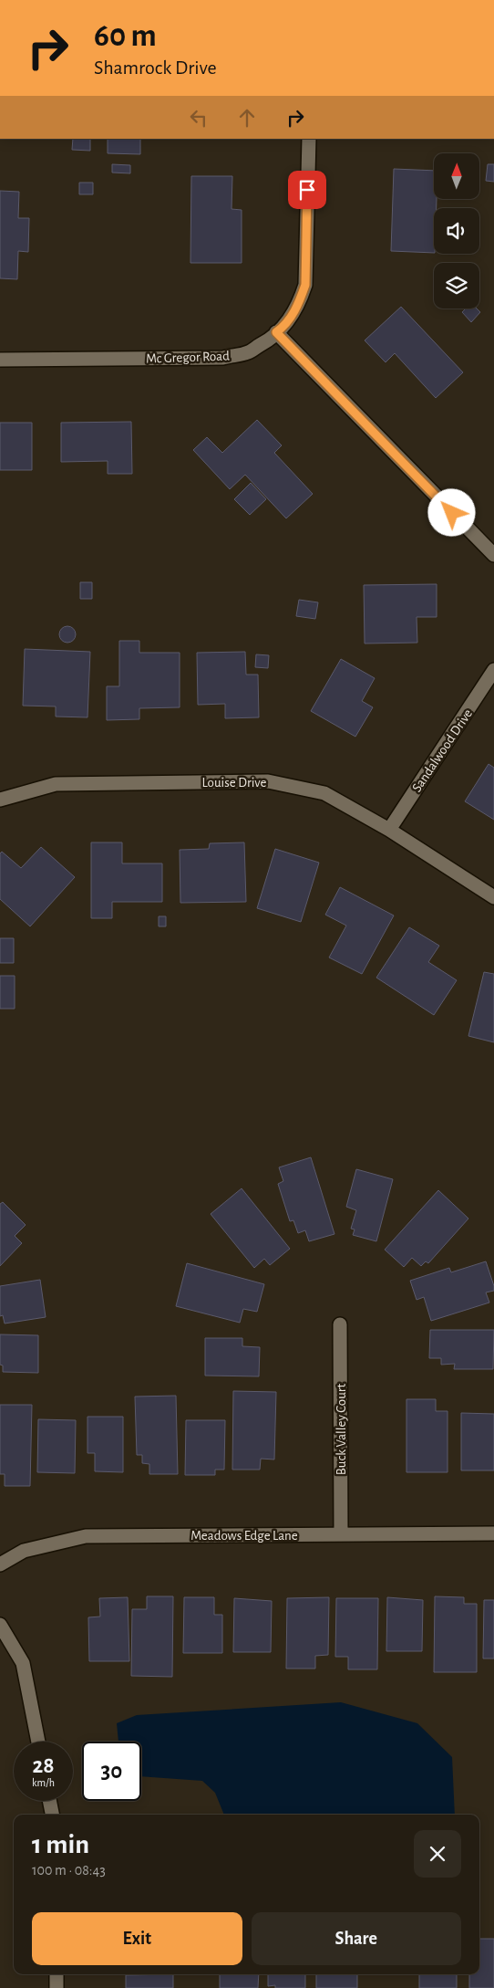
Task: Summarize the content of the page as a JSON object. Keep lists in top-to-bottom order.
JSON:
{
  "streets": {
    "street": [
      "Mc Gregor Road",
      "Sandalwood Drive",
      "Louise Drive",
      "Buck Valley Court",
      "Meadows Edge Lane"
    ]
  },
  "crossings": [
    ["Sandalwood Drive", "Louise Drive"],
    ["Buck Valley Court", "Meadows Edge Lane"]
  ],
  "north": "top",
  "page": {
    "turn": ["60 m", "Shamrock Drive"],
    "speed": "28 km/h",
    "limit": "30",
    "heading": ["1 min", "100 m · 08:43"],
    "buttons": ["Exit", "Share"]
  }
}
